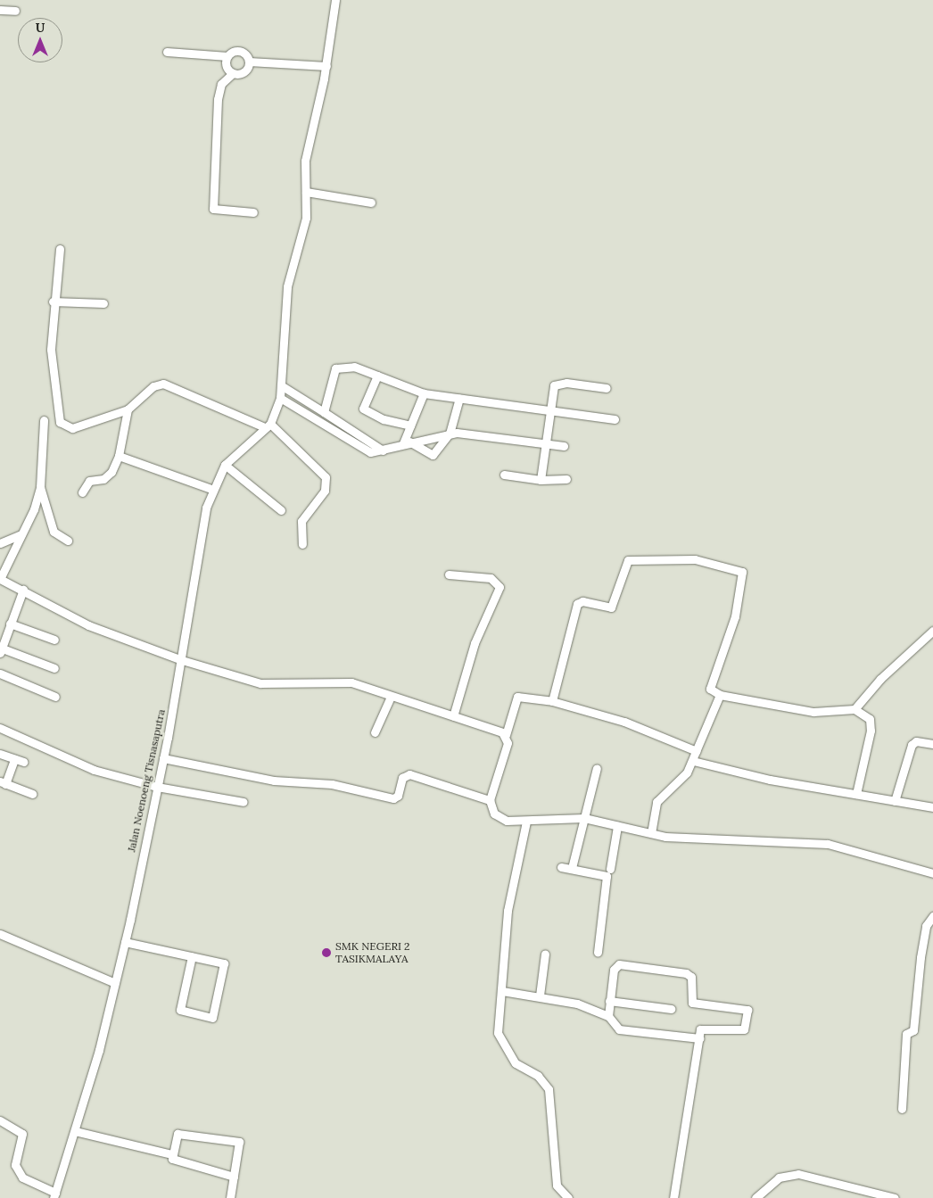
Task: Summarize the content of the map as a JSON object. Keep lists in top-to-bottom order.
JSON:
{
  "streets": {
    "street": ["Jalan Noenoeng Tisnasaputra"]
  },
  "places": ["SMK NEGERI 2 TASIKMALAYA"],
  "north": "top"
}
